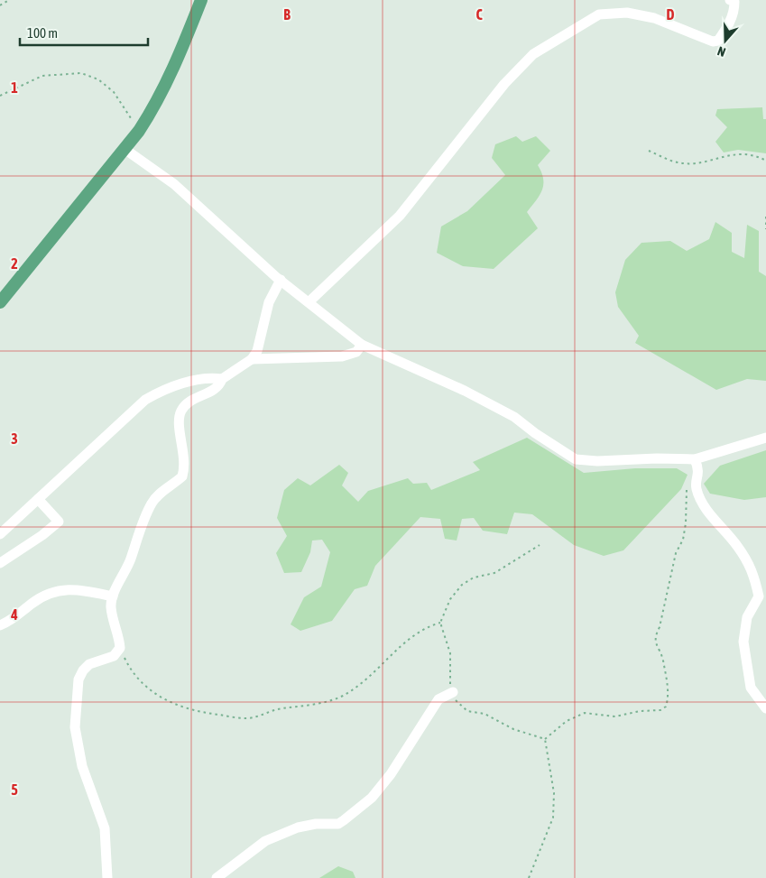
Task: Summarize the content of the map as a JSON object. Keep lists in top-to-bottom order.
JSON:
{
  "scale_bar": "100 m",
  "north": "bottom",
  "grid": {
    "columns": ["B", "C", "D"],
    "rows": [
      "1",
      "2",
      "3",
      "4",
      "5"
    ]
  }
}
